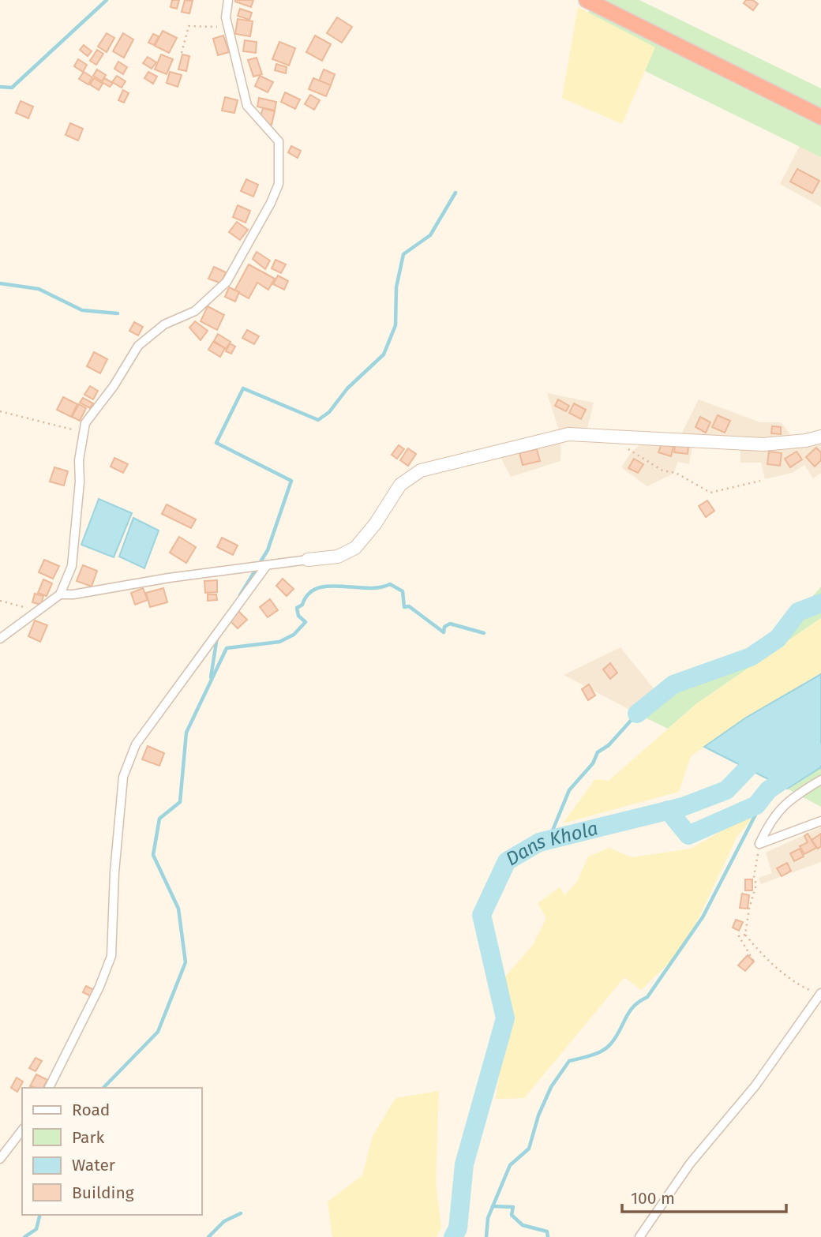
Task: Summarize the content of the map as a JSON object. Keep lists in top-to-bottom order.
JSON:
{
  "water": ["Dans Khola"],
  "legend": [
    "Road",
    "Park",
    "Water",
    "Building"
  ],
  "scale_bar": "100 m"
}
